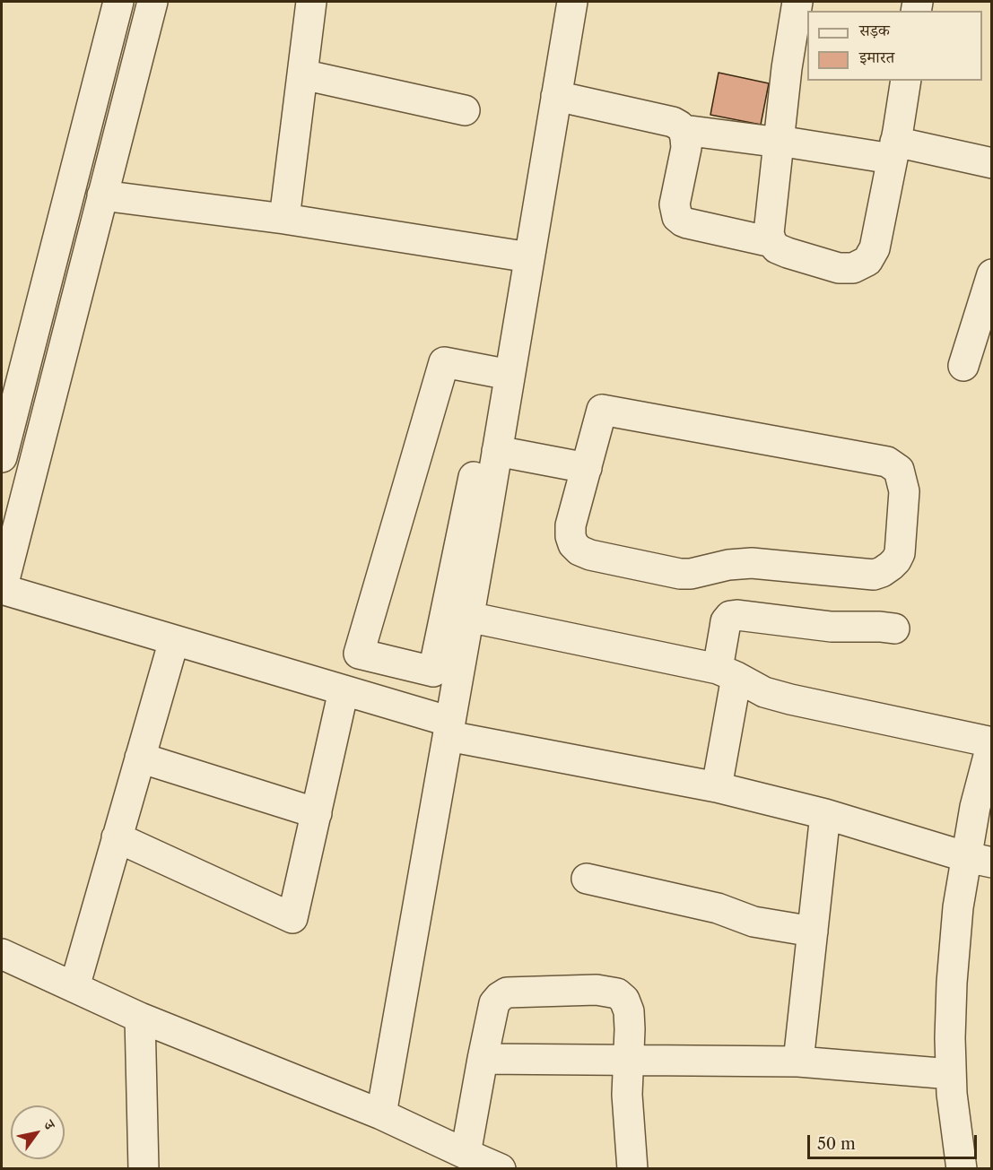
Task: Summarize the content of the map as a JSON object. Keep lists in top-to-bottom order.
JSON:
{
  "legend": ["सड़क", "इमारत"],
  "scale_bar": "50 m",
  "north": "top right"
}
